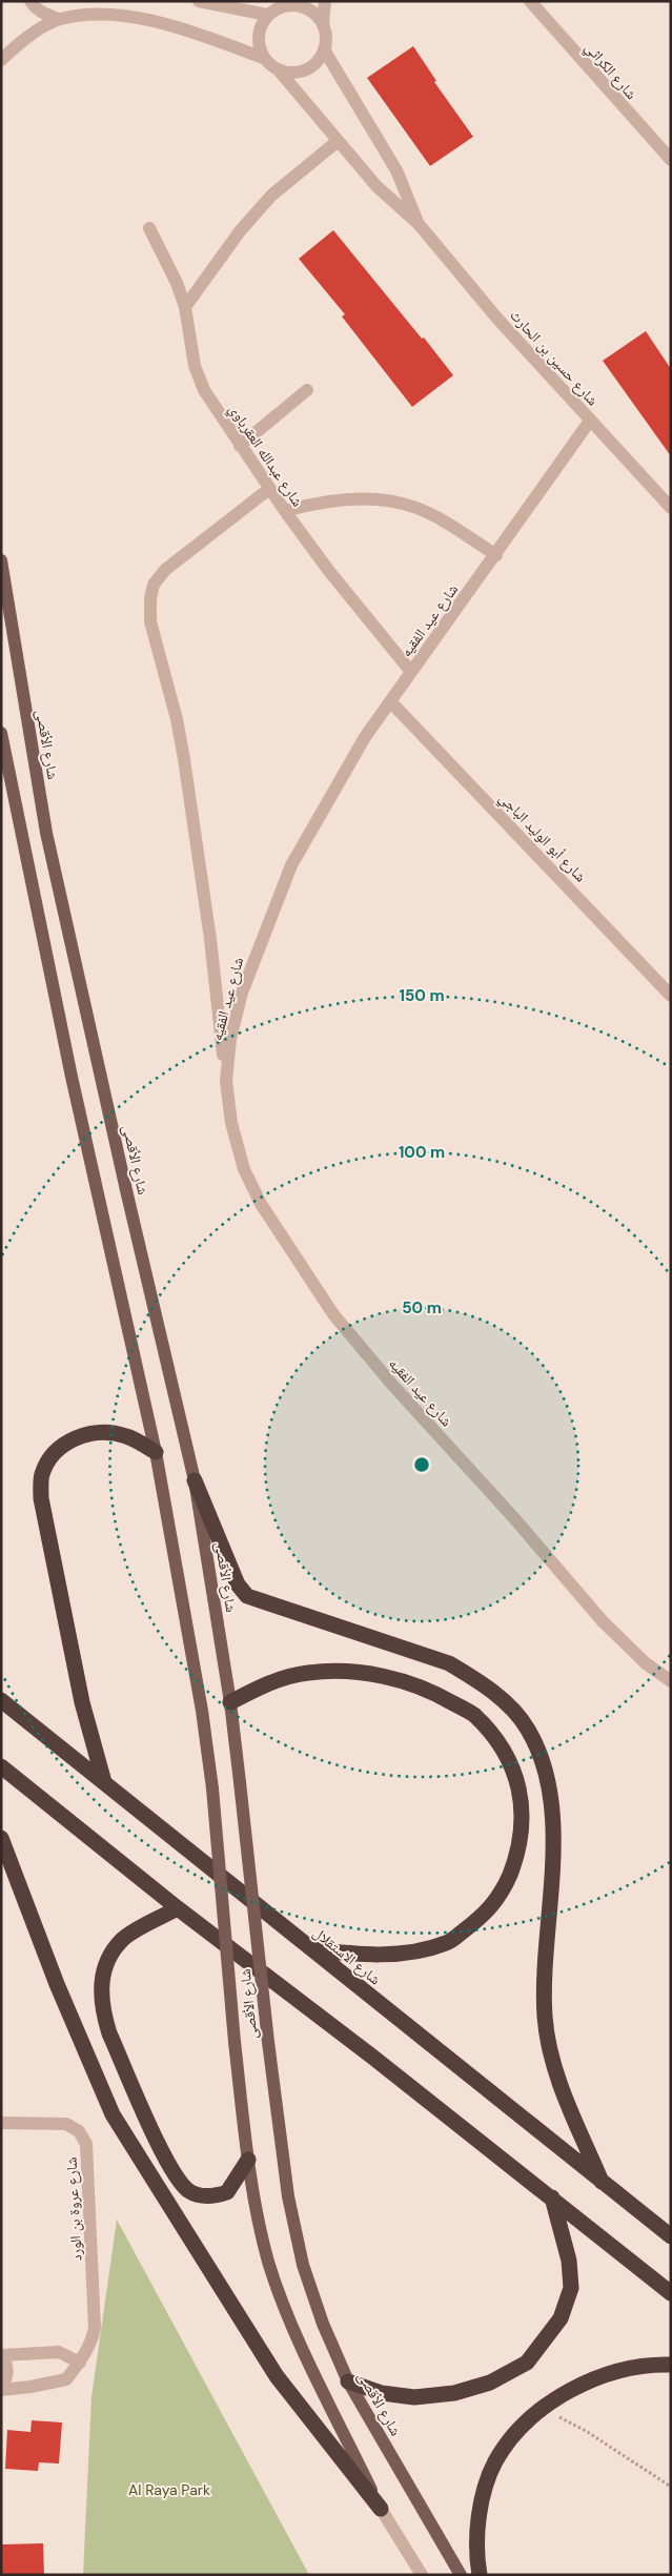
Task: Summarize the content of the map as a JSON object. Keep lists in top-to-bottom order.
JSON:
{
  "streets": {
    "highway": ["شارع الاستقلال"],
    "main road": ["شارع الأقصى"],
    "street": [
      "شارع الكراثي",
      "شارع حسين بن الحارث",
      "شارع عبدالله العقرباوي",
      "شارع عيد الفقيه",
      "شارع أبو الوليد الباجي",
      "شارع عروة بن الورد"
    ]
  },
  "crossings": [
    ["شارع حسين بن الحارث", "شارع عيد الفقيه"],
    ["شارع عبدالله العقرباوي", "شارع عيد الفقيه"],
    ["شارع عيد الفقيه", "شارع أبو الوليد الباجي"]
  ],
  "parks": ["Al Raya Park"],
  "rings": ["150 m", "100 m", "50 m"]
}
